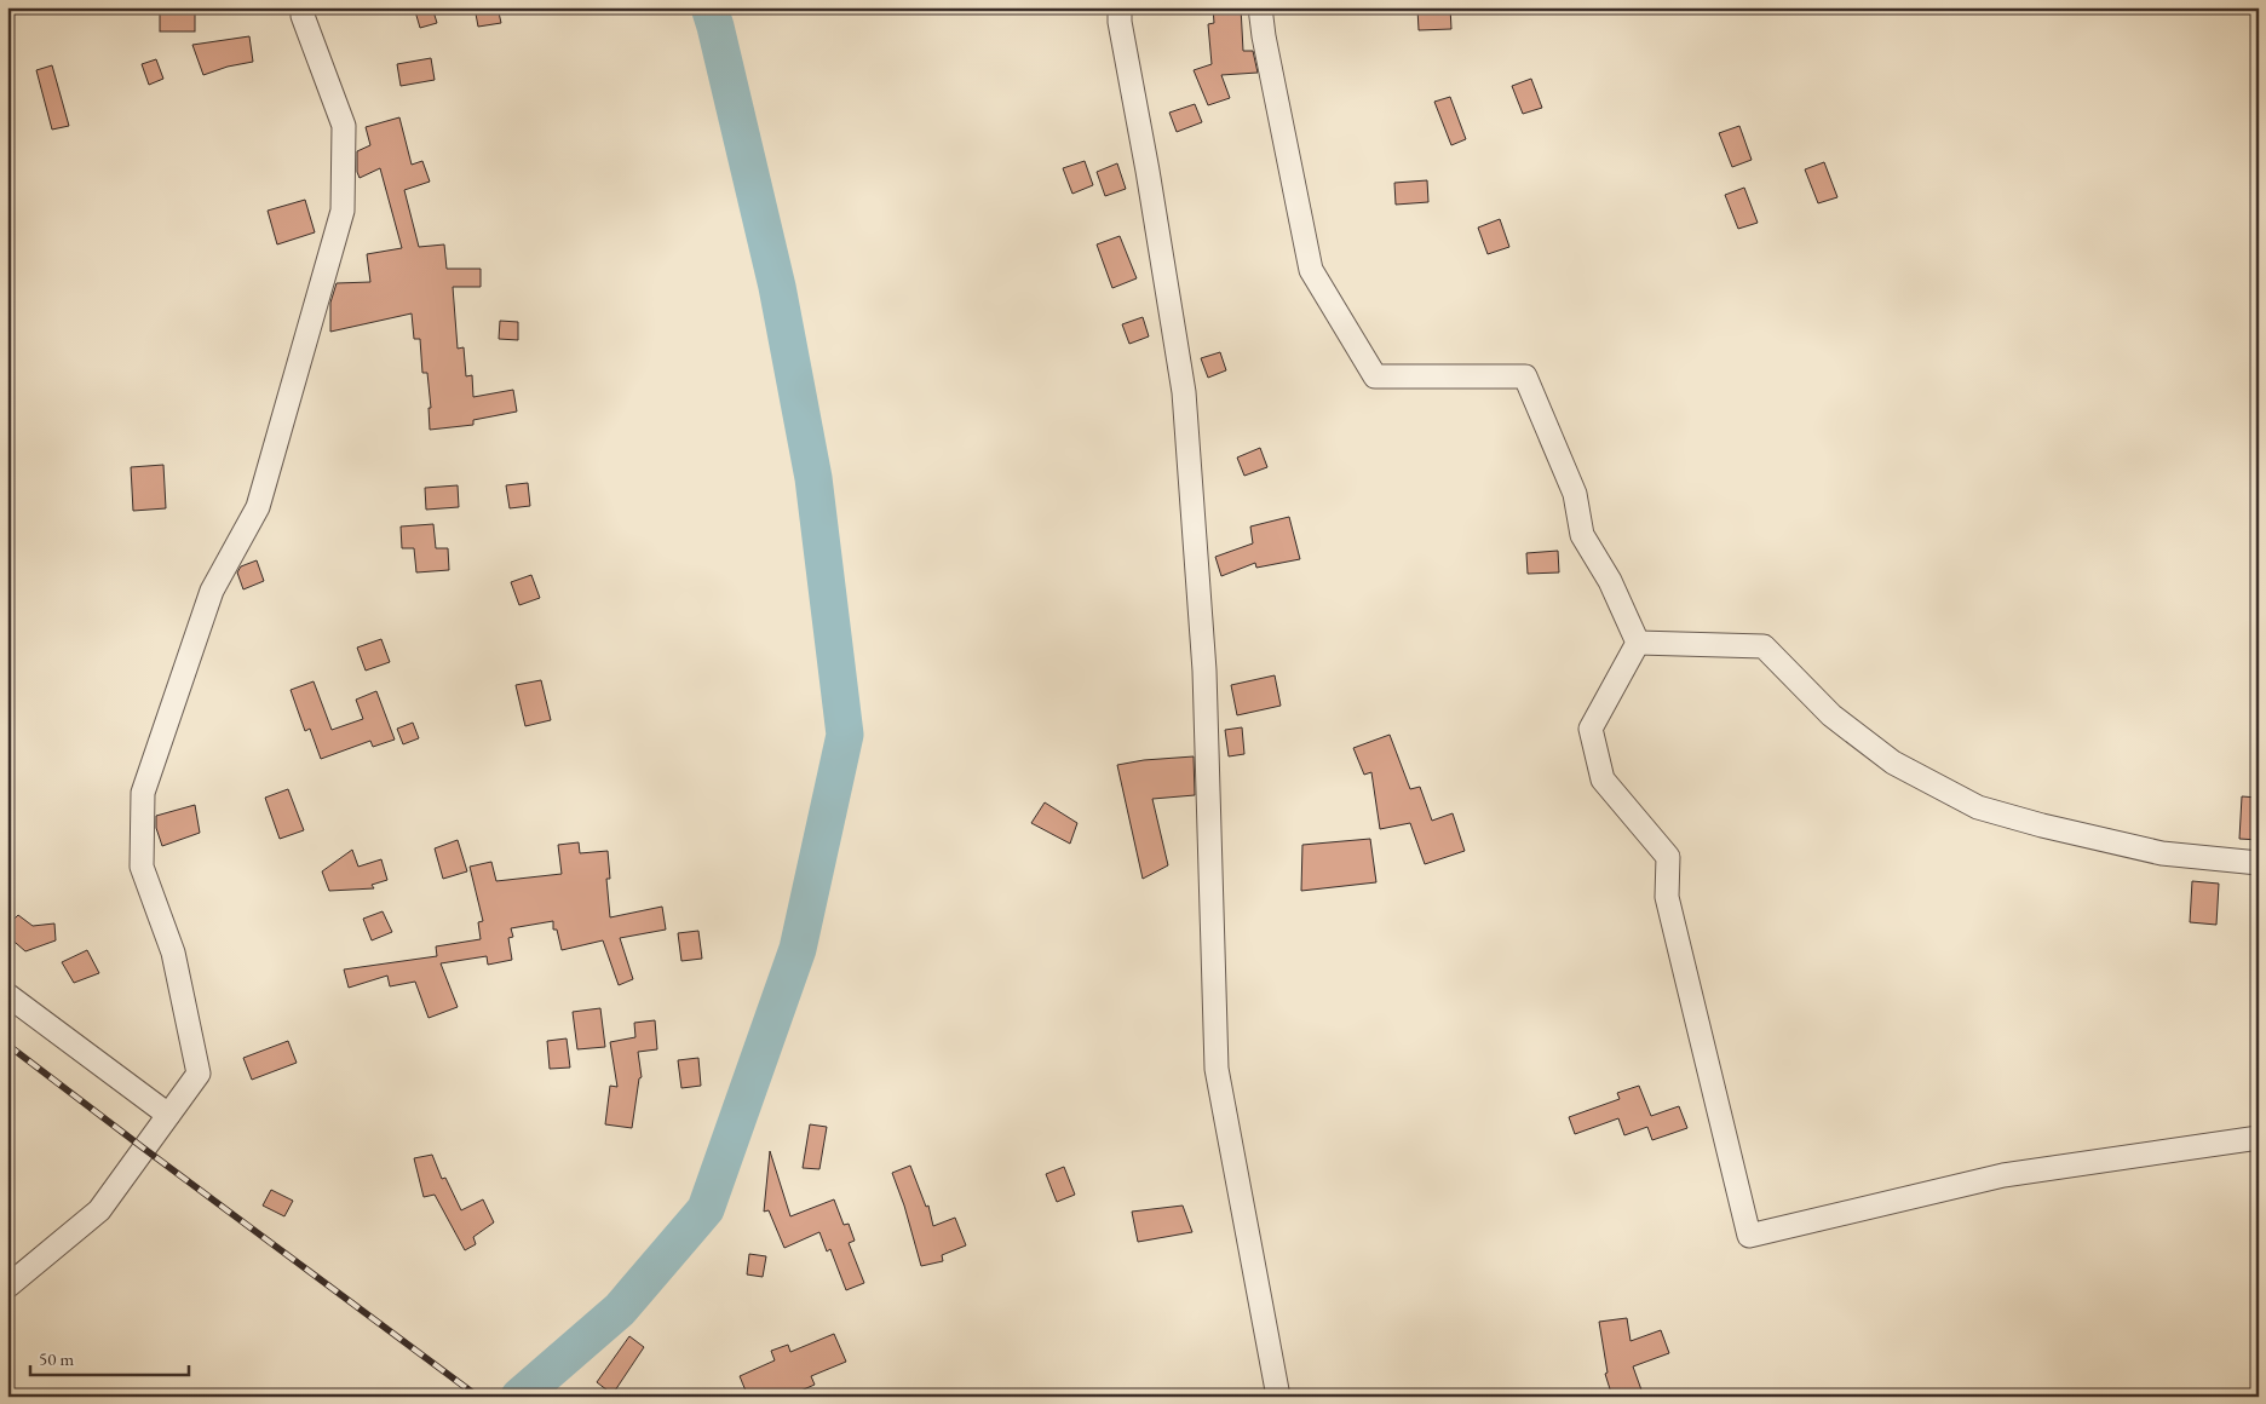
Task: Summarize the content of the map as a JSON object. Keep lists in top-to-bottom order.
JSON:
{
  "scale_bar": "50 m"
}
